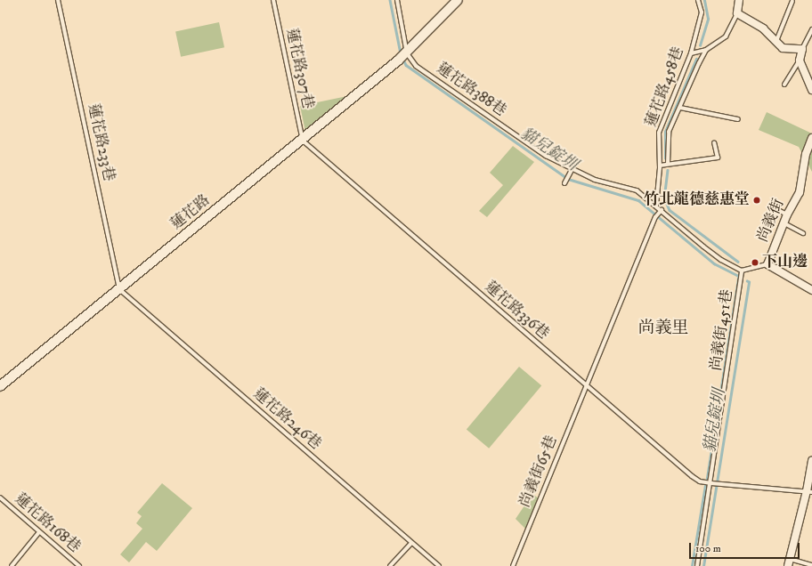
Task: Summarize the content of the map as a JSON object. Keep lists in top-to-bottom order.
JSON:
{
  "streets": {
    "street": ["蓮花路", "尚義街"],
    "lane": [
      "蓮花路307巷",
      "蓮花路458巷",
      "蓮花路388巷",
      "蓮花路233巷",
      "蓮花路336巷",
      "尚義街451巷",
      "蓮花路246巷",
      "尚義街65巷",
      "蓮花路168巷"
    ]
  },
  "crossings": [
    ["蓮花路307巷", "蓮花路"],
    ["蓮花路307巷", "蓮花路336巷"],
    ["蓮花路458巷", "蓮花路388巷"],
    ["蓮花路388巷", "蓮花路"],
    ["蓮花路388巷", "尚義街451巷"],
    ["蓮花路388巷", "尚義街65巷"],
    ["蓮花路233巷", "蓮花路"],
    ["蓮花路233巷", "蓮花路246巷"],
    ["蓮花路", "蓮花路336巷"],
    ["蓮花路", "蓮花路246巷"],
    ["尚義街", "尚義街451巷"],
    ["蓮花路336巷", "尚義街451巷"],
    ["蓮花路336巷", "尚義街65巷"]
  ],
  "districts": ["尚義里"],
  "water": ["貓兒錠圳"],
  "places": ["竹北龍德慈惠堂", "下山邊"],
  "scale_bar": "100 m"
}
